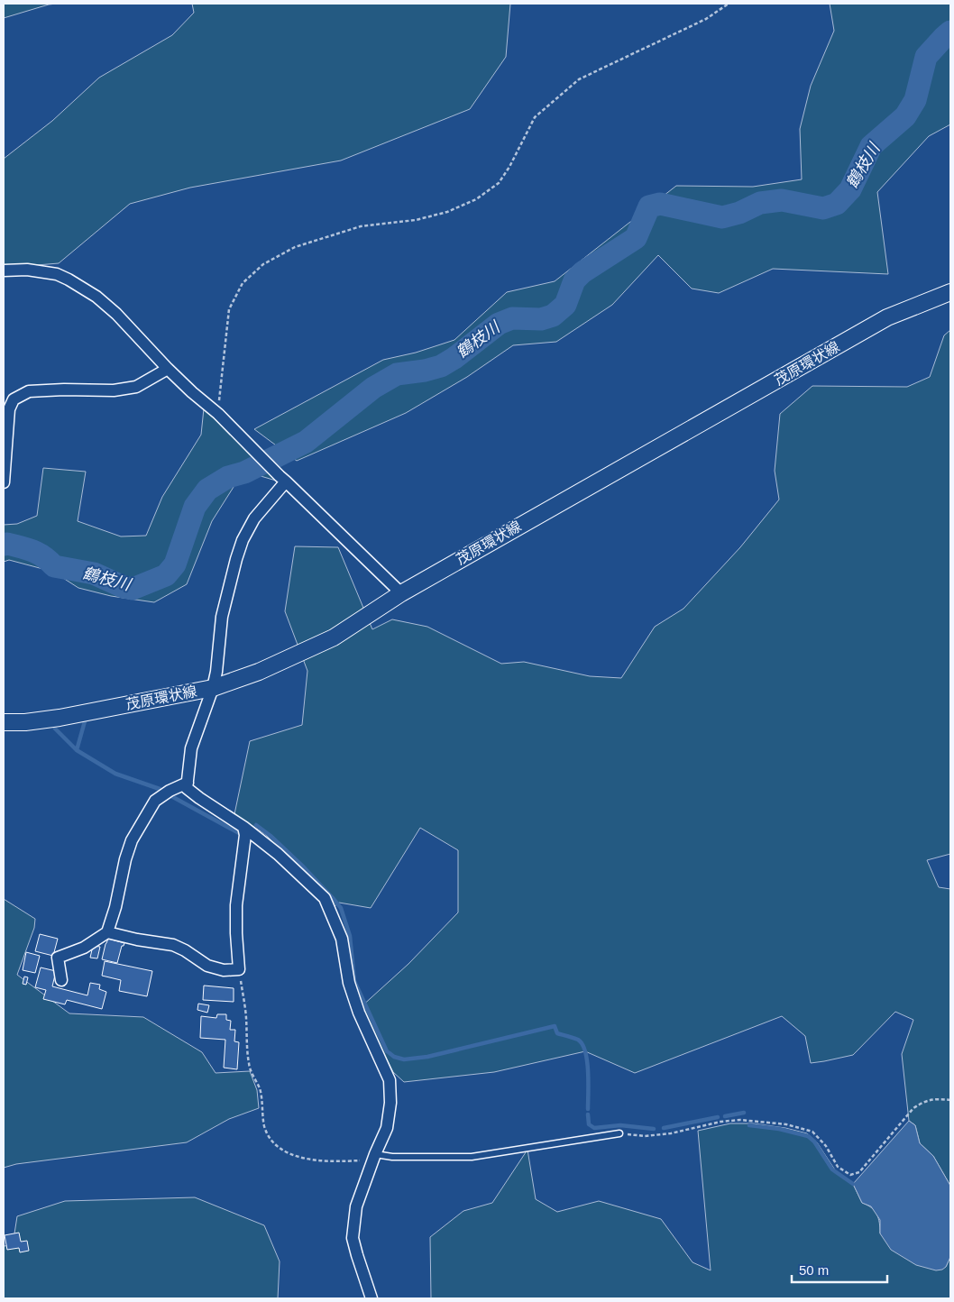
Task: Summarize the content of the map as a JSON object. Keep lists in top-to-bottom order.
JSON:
{
  "streets": {
    "main road": ["茂原環状線"]
  },
  "water": ["鶴枝川"],
  "scale_bar": "50 m"
}
